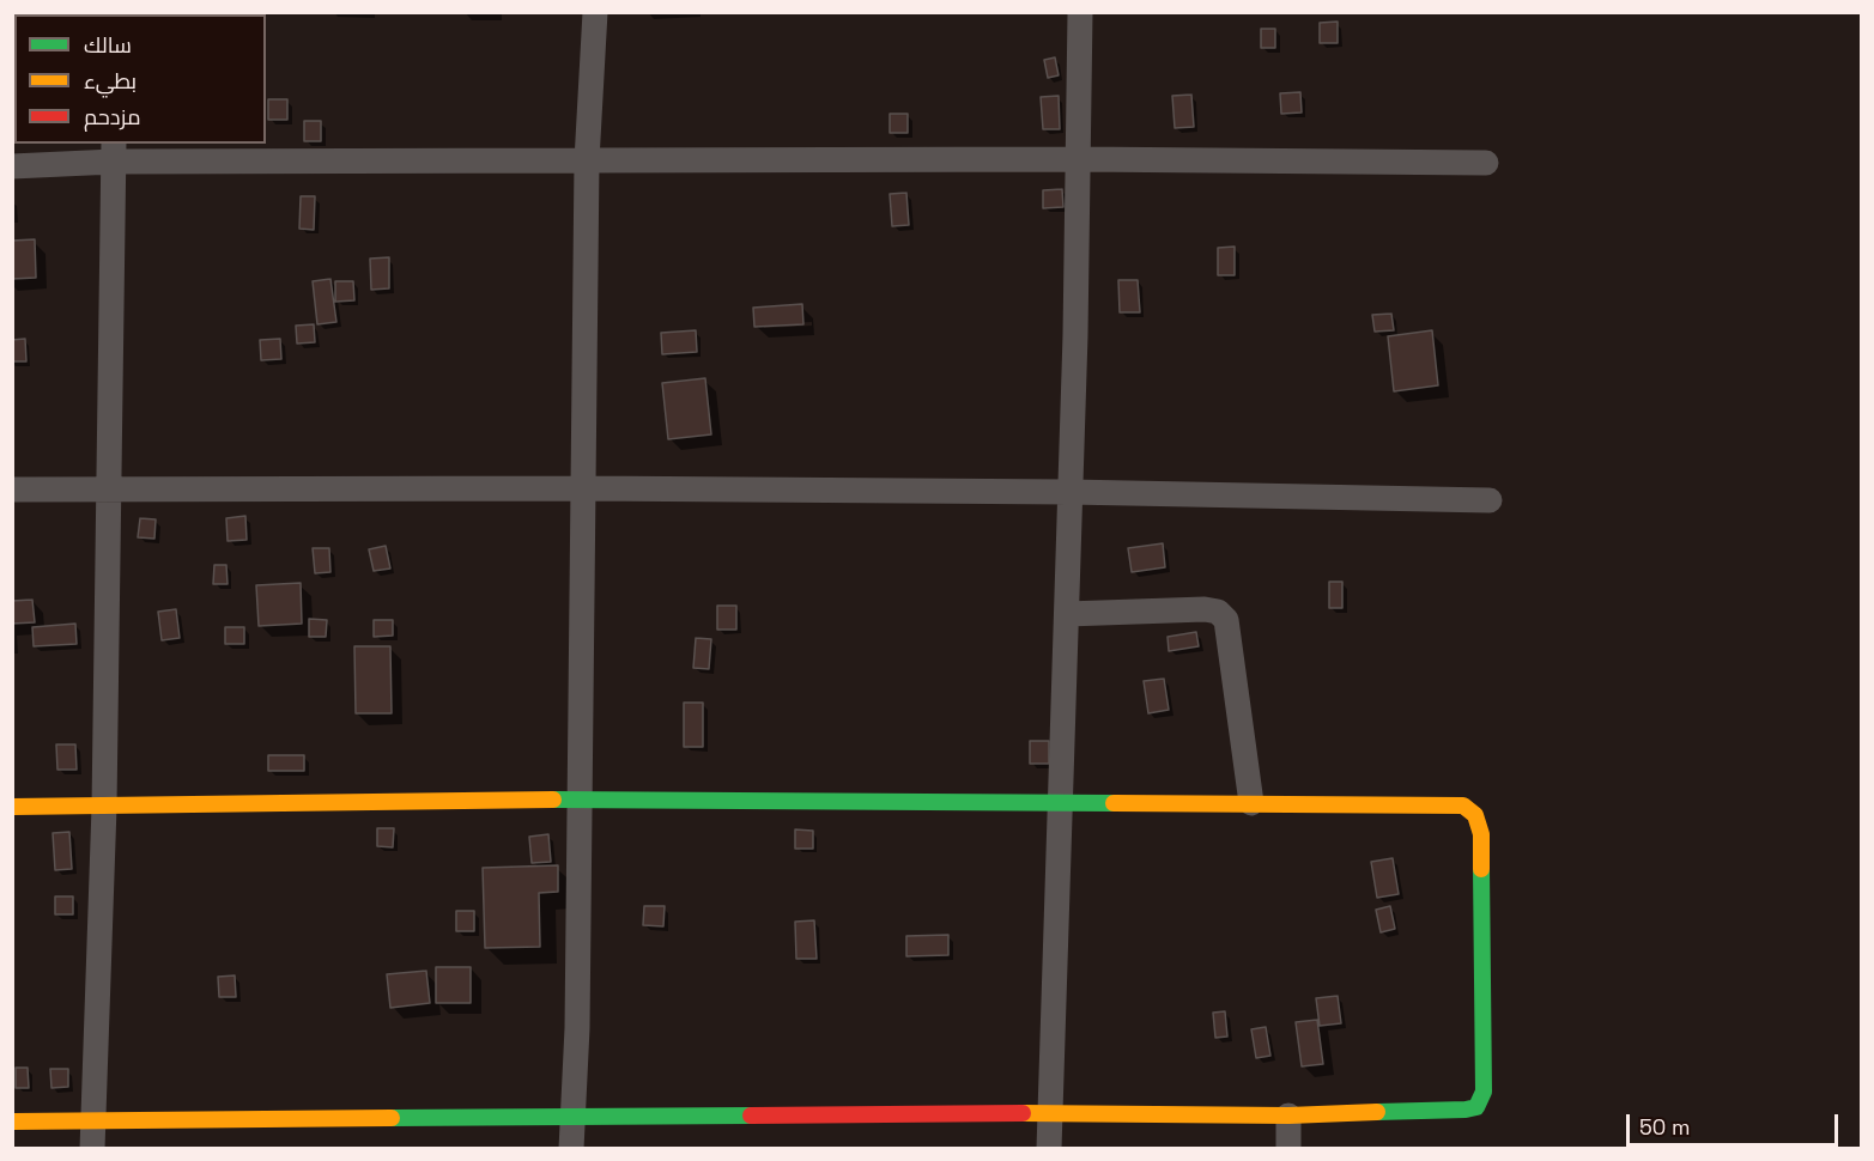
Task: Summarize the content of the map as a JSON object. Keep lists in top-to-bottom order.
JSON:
{
  "legend": ["سالك", "بطيء", "مزدحم"],
  "scale_bar": "50 m"
}
